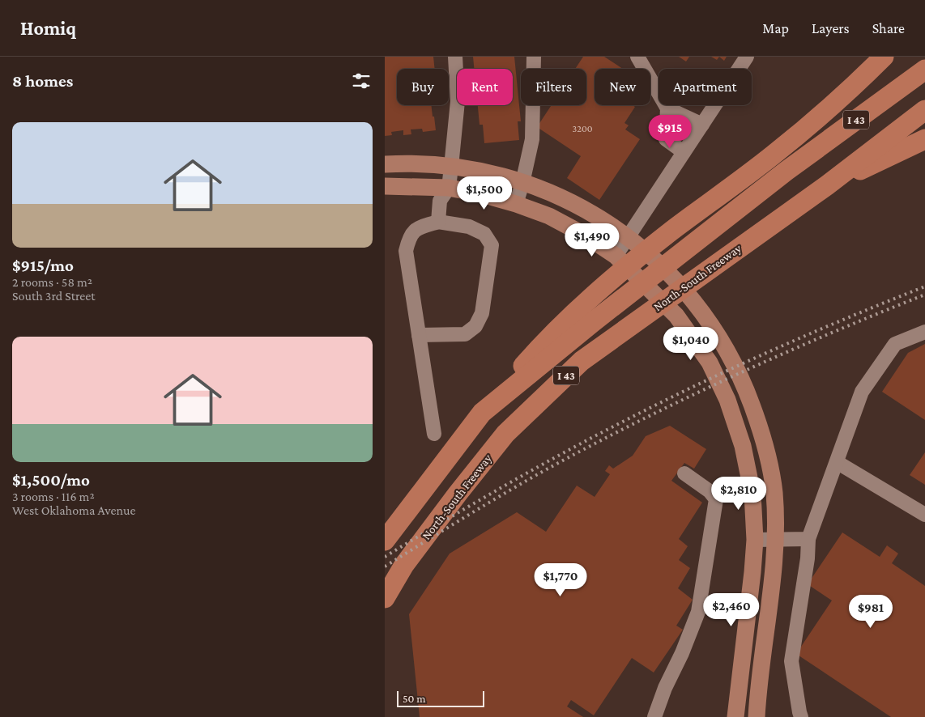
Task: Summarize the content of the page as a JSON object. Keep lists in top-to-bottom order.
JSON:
{
  "streets": {
    "highway": ["I 43", "North-South Freeway"]
  },
  "house_numbers": ["3200"],
  "scale_bar": "50 m",
  "page": {
    "header": "Homiq",
    "nav": ["Map", "Layers", "Share"],
    "heading": "8 homes",
    "chip": [
      "Buy",
      "Rent",
      "Filters",
      "New",
      "Apartment"
    ],
    "list": [
      {
        "name": "$915/mo",
        "note": "2 rooms · 58 m² · South 3rd Street"
      },
      {
        "name": "$1,500/mo",
        "note": "3 rooms · 116 m² · West Oklahoma Avenue"
      }
    ],
    "price": [
      "$915",
      "$1,500",
      "$1,490",
      "$1,040",
      "$2,810",
      "$1,770",
      "$2,460",
      "$981"
    ],
    "scale": "50 m"
  }
}
